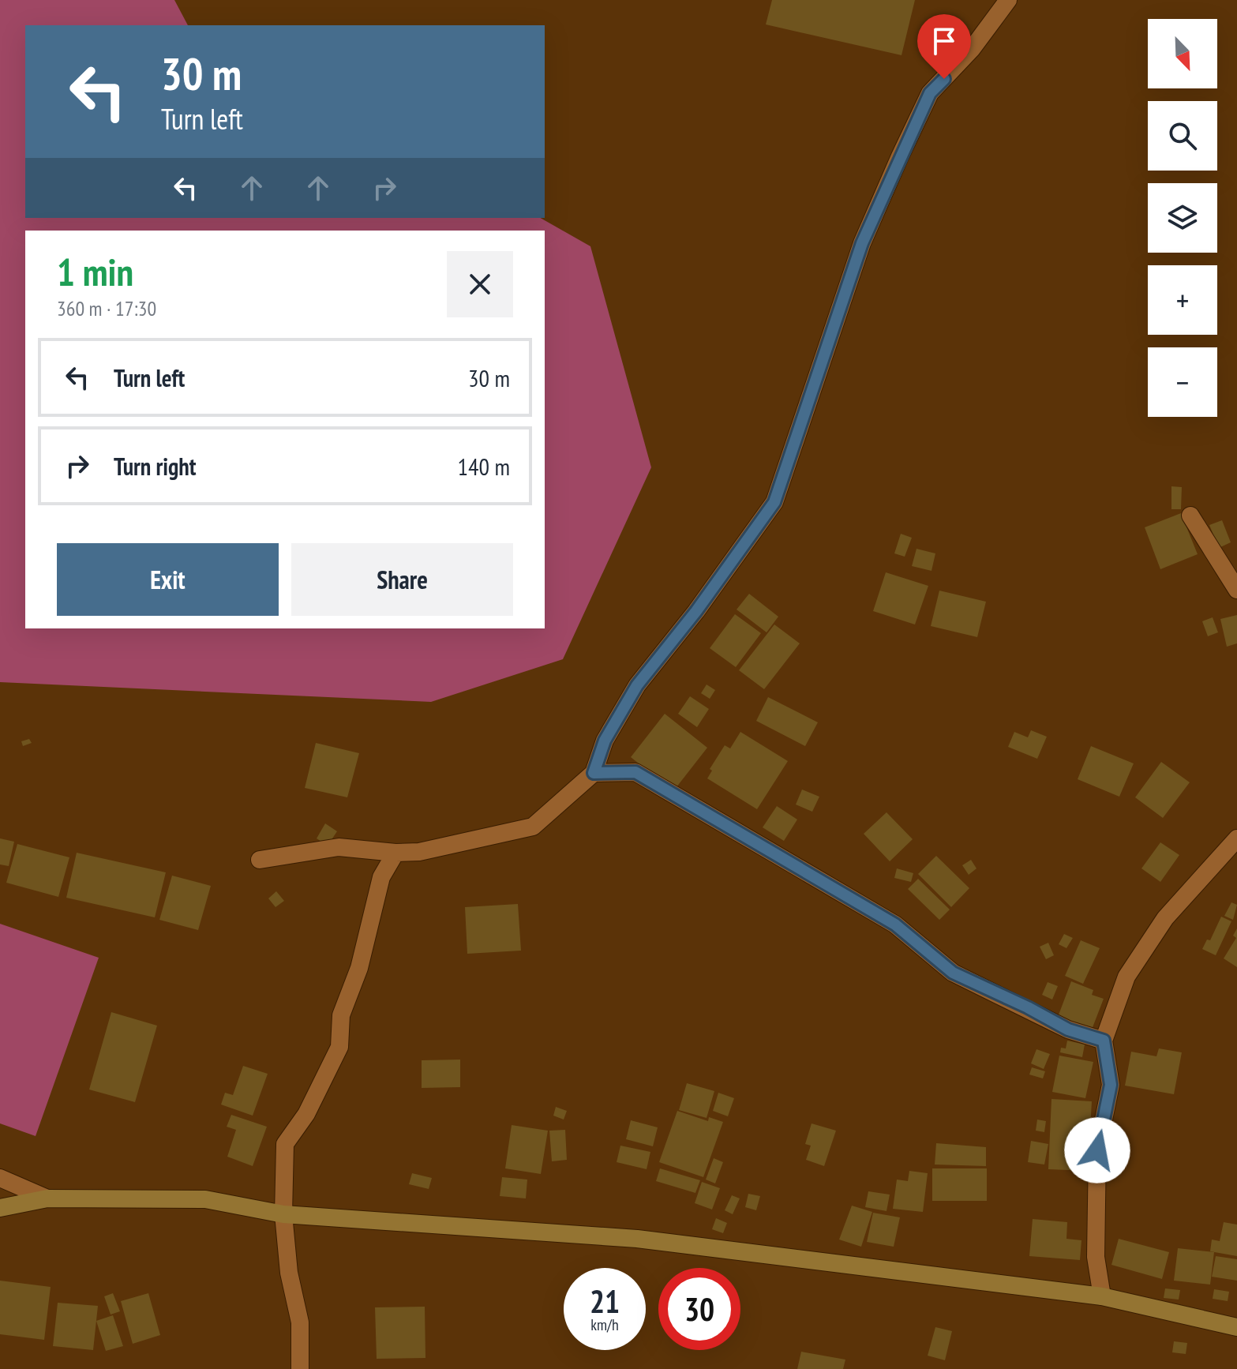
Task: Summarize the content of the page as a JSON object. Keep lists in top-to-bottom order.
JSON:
{
  "north": "bottom right",
  "page": {
    "map_buttons": ["+", "−"],
    "turn": ["30 m", "Turn left"],
    "heading": ["1 min", "360 m · 17:30"],
    "list": [
      {
        "name": "Turn left",
        "value": "30 m"
      },
      {
        "name": "Turn right",
        "value": "140 m"
      }
    ],
    "buttons": ["Exit", "Share"],
    "speed": "21 km/h",
    "limit": "30"
  }
}
